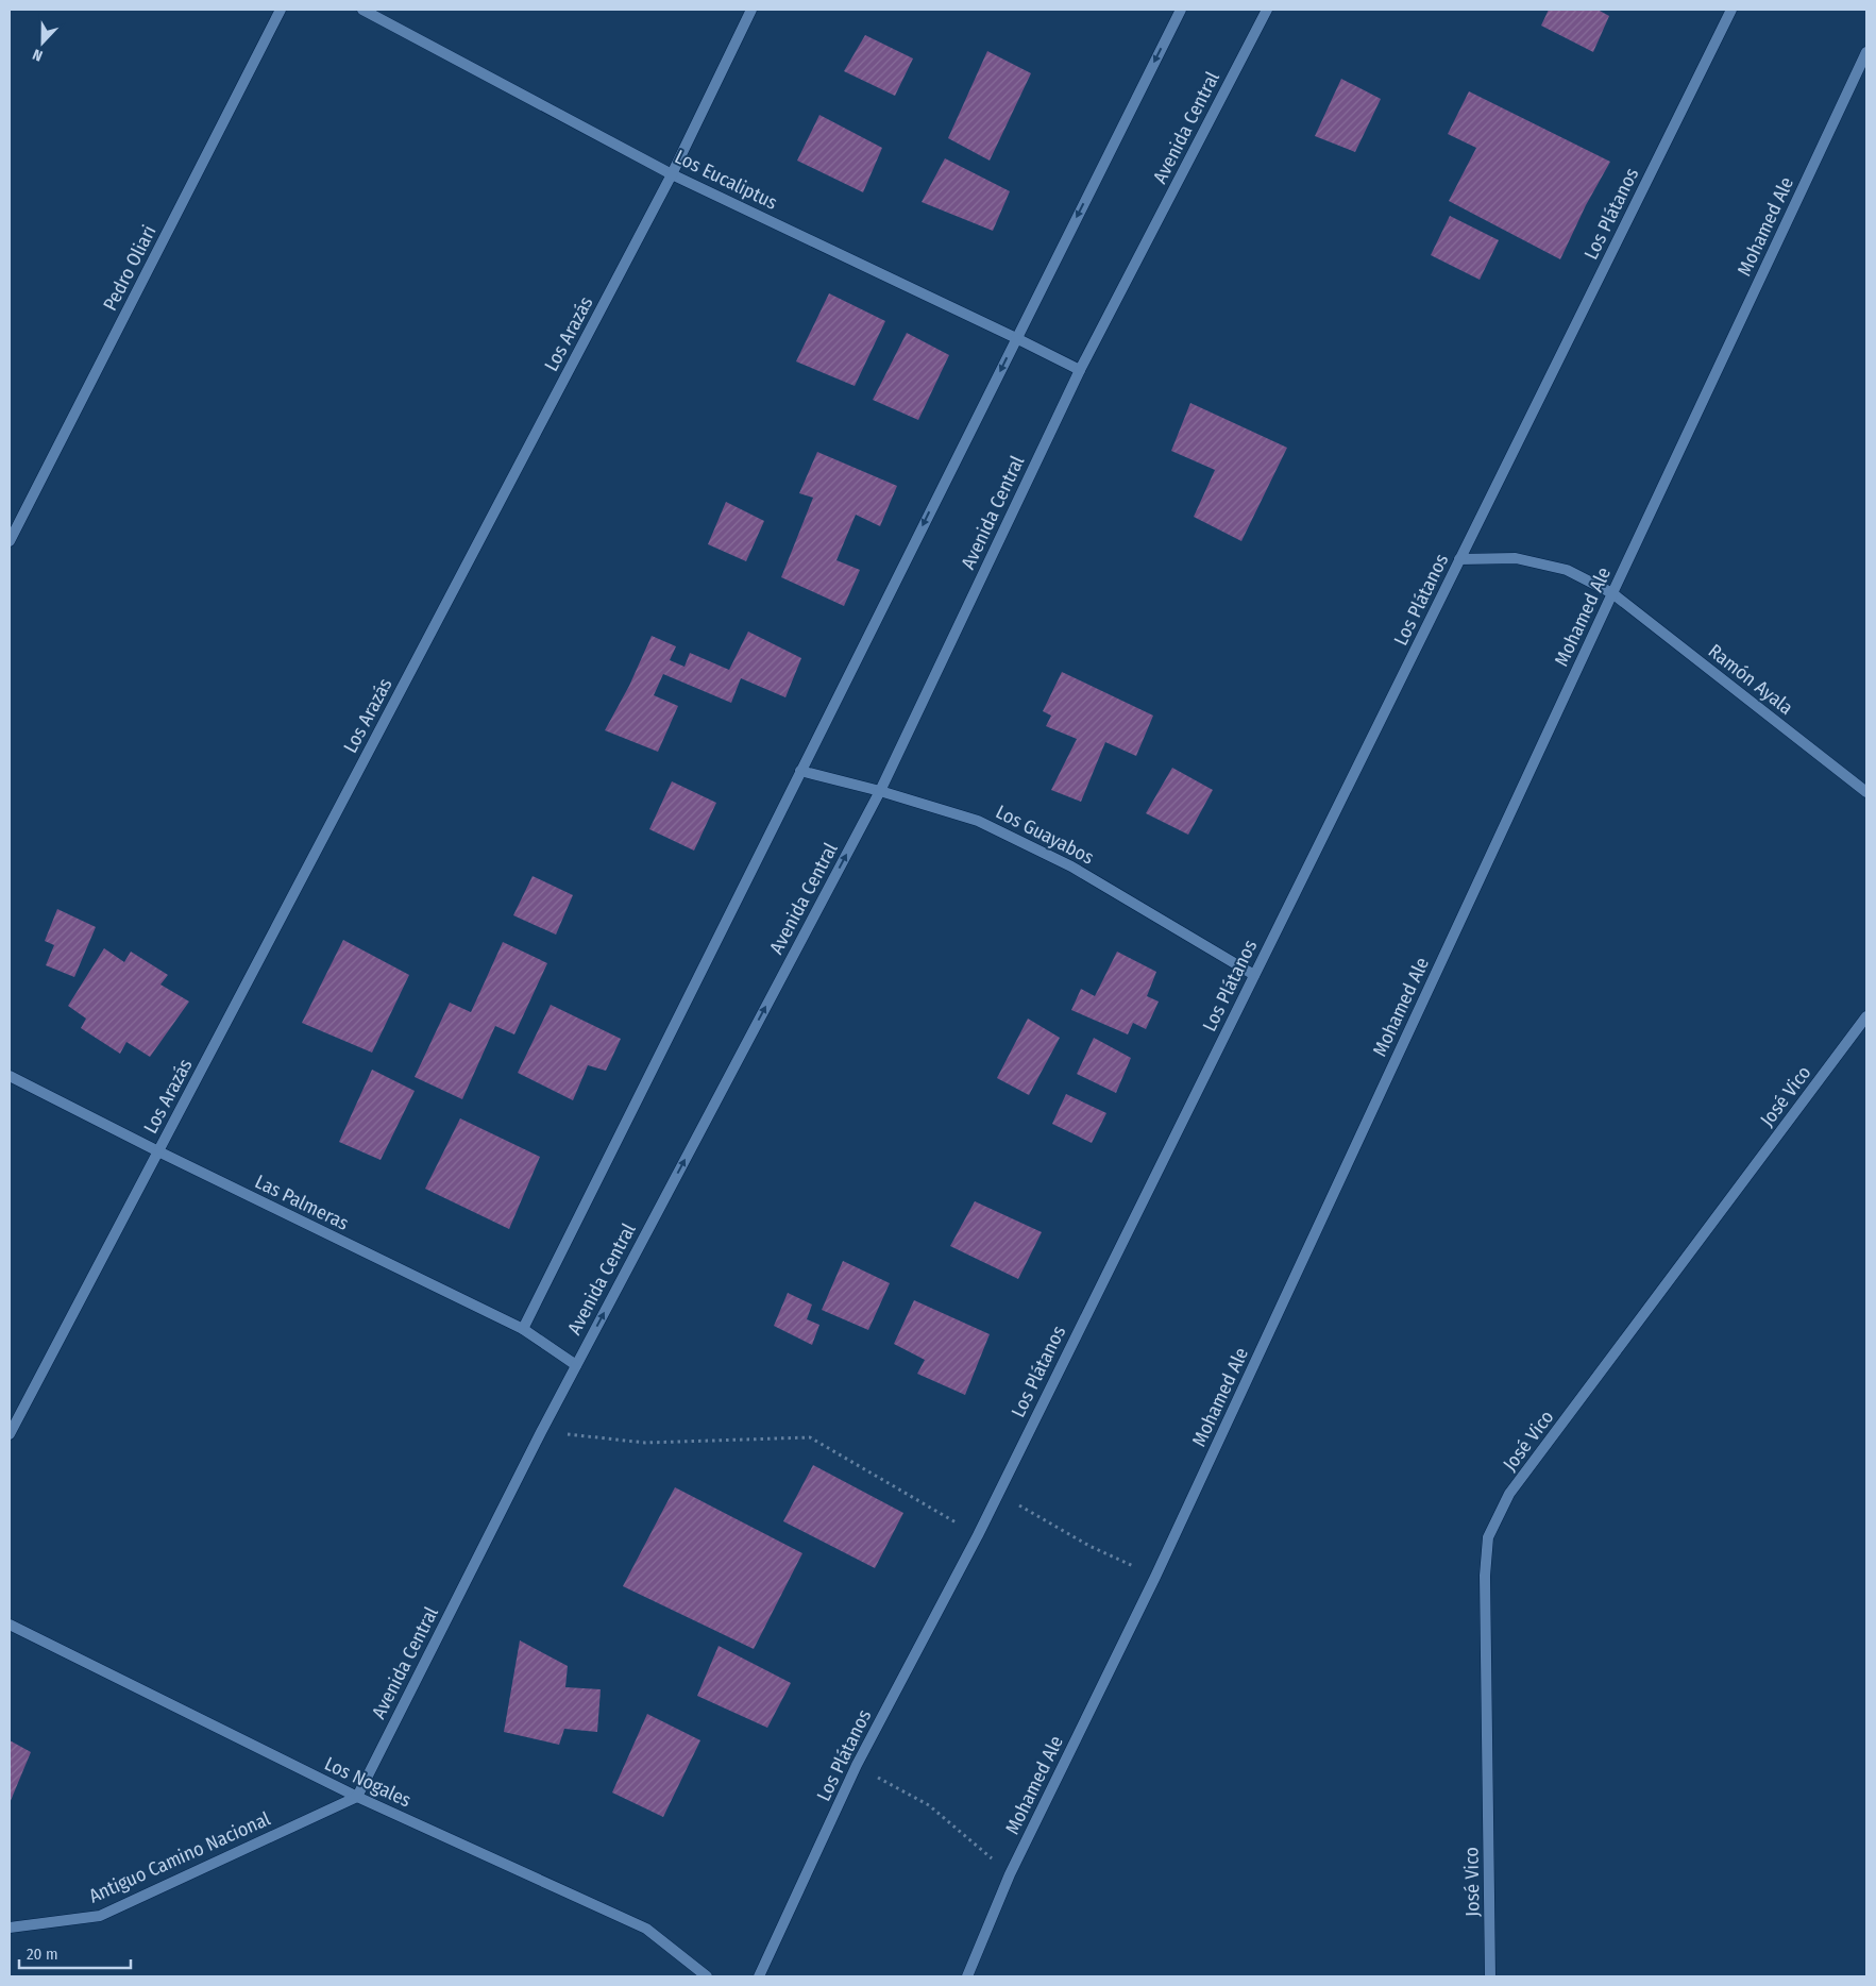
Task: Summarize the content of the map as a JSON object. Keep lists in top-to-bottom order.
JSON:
{
  "streets": {
    "street": [
      "Avenida Central",
      "Los Eucaliptus",
      "Los Plátanos",
      "Mohamed Ale",
      "Pedro Oliari",
      "Los Arazás",
      "Ramón Ayala",
      "Los Guayabos",
      "José Vico",
      "Las Palmeras",
      "Los Nogales",
      "Antiguo Camino Nacional"
    ]
  },
  "crossings": [
    ["Avenida Central", "Los Eucaliptus"],
    ["Avenida Central", "Los Guayabos"],
    ["Avenida Central", "Las Palmeras"],
    ["Avenida Central", "Los Nogales"],
    ["Avenida Central", "Antiguo Camino Nacional"],
    ["Los Eucaliptus", "Los Arazás"],
    ["Los Plátanos", "Ramón Ayala"],
    ["Los Plátanos", "Los Guayabos"],
    ["Mohamed Ale", "Ramón Ayala"],
    ["Los Arazás", "Las Palmeras"],
    ["Los Nogales", "Antiguo Camino Nacional"]
  ],
  "scale_bar": "20 m",
  "north": "bottom"
}
